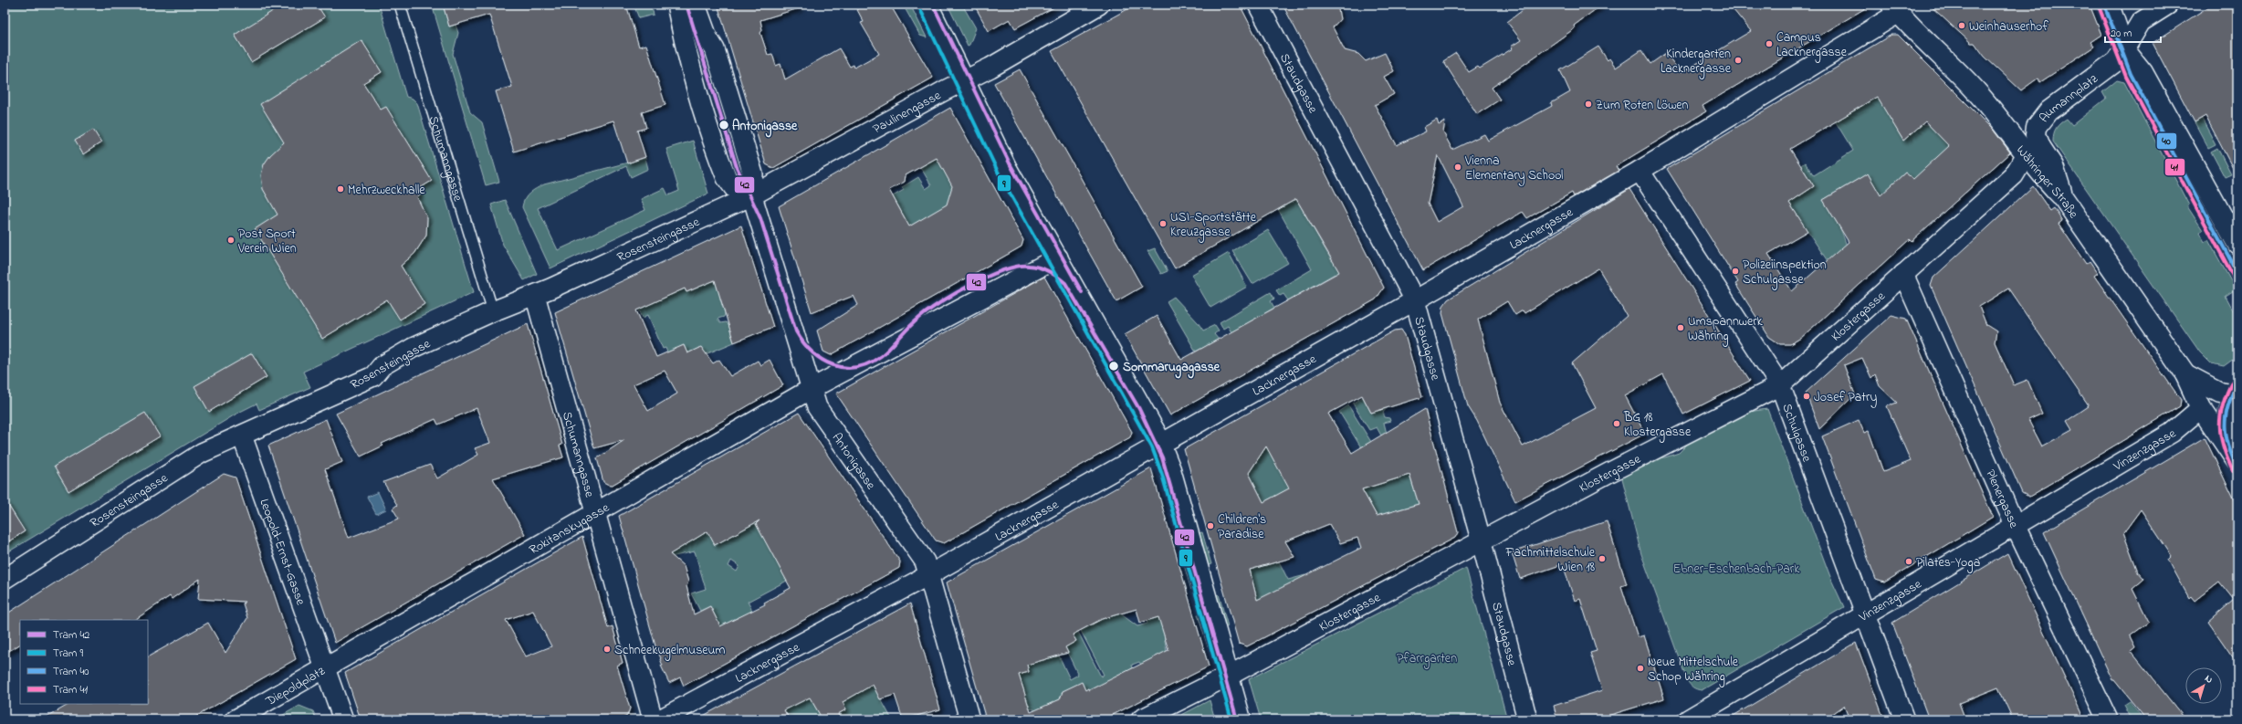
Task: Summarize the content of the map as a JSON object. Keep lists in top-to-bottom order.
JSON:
{
  "streets": {
    "main road": ["Aumannplatz", "Währinger Straße"],
    "street": [
      "Staudgasse",
      "Paulinengasse",
      "Schumanngasse",
      "Lacknergasse",
      "Rosensteingasse",
      "Klostergasse",
      "Schulgasse",
      "Vinzenzgasse",
      "Antonigasse",
      "Plenergasse",
      "Rokitanskygasse",
      "Leopold-Ernst-Gasse",
      "Diepoldplatz"
    ]
  },
  "crossings": [
    ["Staudgasse", "Lacknergasse"],
    ["Staudgasse", "Klostergasse"],
    ["Aumannplatz", "Währinger Straße"],
    ["Paulinengasse", "Rosensteingasse"],
    ["Paulinengasse", "Antonigasse"],
    ["Schumanngasse", "Rosensteingasse"],
    ["Schumanngasse", "Rokitanskygasse"],
    ["Währinger Straße", "Lacknergasse"],
    ["Währinger Straße", "Klostergasse"],
    ["Währinger Straße", "Vinzenzgasse"],
    ["Lacknergasse", "Schulgasse"],
    ["Lacknergasse", "Antonigasse"],
    ["Rosensteingasse", "Antonigasse"],
    ["Rosensteingasse", "Leopold-Ernst-Gasse"],
    ["Klostergasse", "Schulgasse"],
    ["Klostergasse", "Plenergasse"],
    ["Schulgasse", "Vinzenzgasse"],
    ["Vinzenzgasse", "Plenergasse"],
    ["Antonigasse", "Rokitanskygasse"],
    ["Rokitanskygasse", "Leopold-Ernst-Gasse"],
    ["Rokitanskygasse", "Diepoldplatz"],
    ["Leopold-Ernst-Gasse", "Diepoldplatz"]
  ],
  "parks": ["Ebner-Eschenbach-Park", "Pfarrgarten"],
  "places": [
    "Weinhauserhof",
    "Campus Lacknergasse",
    "Kindergarten Lacknergasse",
    "Zum Roten Löwen",
    "Antonigasse",
    "Vienna Elementary School",
    "Mehrzweckhalle",
    "USI-Sportstätte Kreuzgasse",
    "Post Sport Verein Wien",
    "Polizeiinspektion Schulgasse",
    "Umspannwerk Währing",
    "Sommarugagasse",
    "Josef Patry",
    "BG 18 Klostergasse",
    "Children's Paradise",
    "Fachmittelschule Wien 18",
    "Pilates-Yoga",
    "Schneekugelmuseum",
    "Neue Mittelschule Schop Währing"
  ],
  "lines": [
    "tram line 42",
    "tram line 40",
    "tram line 41",
    "tram line 9"
  ],
  "legend": [
    "Tram 42",
    "Tram 9",
    "Tram 40",
    "Tram 41"
  ],
  "scale_bar": "20 m",
  "north": "top right"
}
